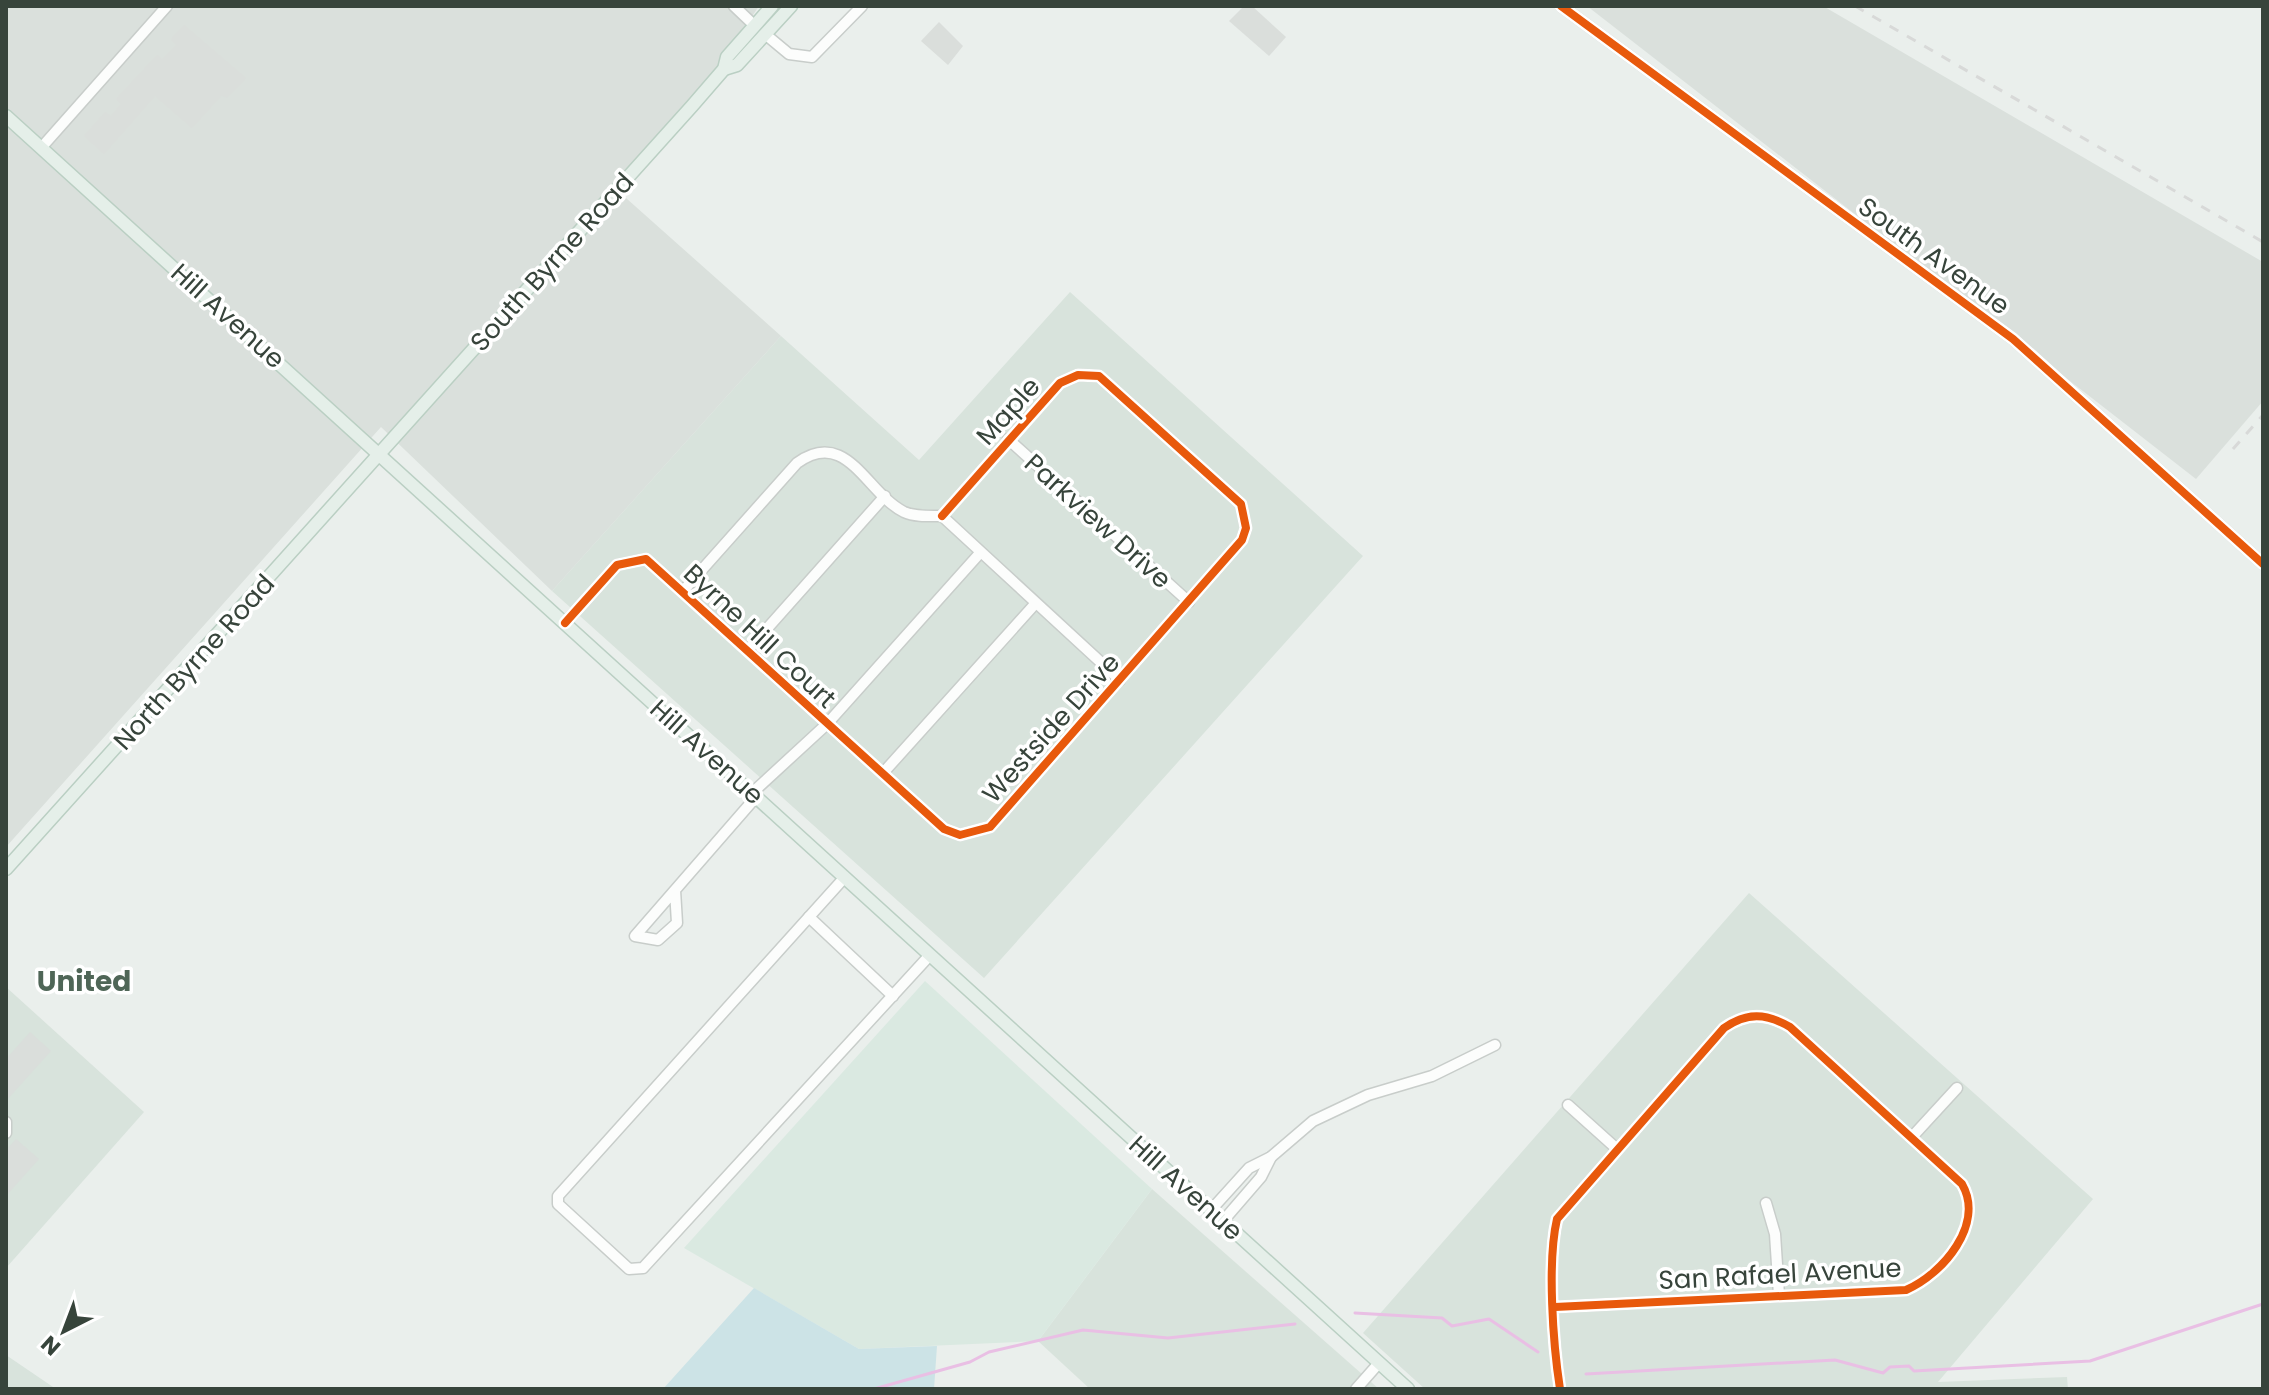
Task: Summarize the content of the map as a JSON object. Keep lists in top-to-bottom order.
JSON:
{
  "streets": {
    "main road": ["South Byrne Road", "Hill Avenue", "North Byrne Road"],
    "street": [
      "South Avenue",
      "Maple",
      "Parkview Drive",
      "Byrne Hill Court",
      "Westside Drive",
      "San Rafael Avenue"
    ]
  },
  "crossings": [
    ["South Byrne Road", "Hill Avenue"],
    ["South Byrne Road", "North Byrne Road"],
    ["Hill Avenue", "Byrne Hill Court"],
    ["Hill Avenue", "North Byrne Road"],
    ["Maple", "Parkview Drive"],
    ["Maple", "Westside Drive"],
    ["Parkview Drive", "Westside Drive"],
    ["Byrne Hill Court", "Westside Drive"]
  ],
  "districts": ["United"],
  "north": "bottom left"
}
